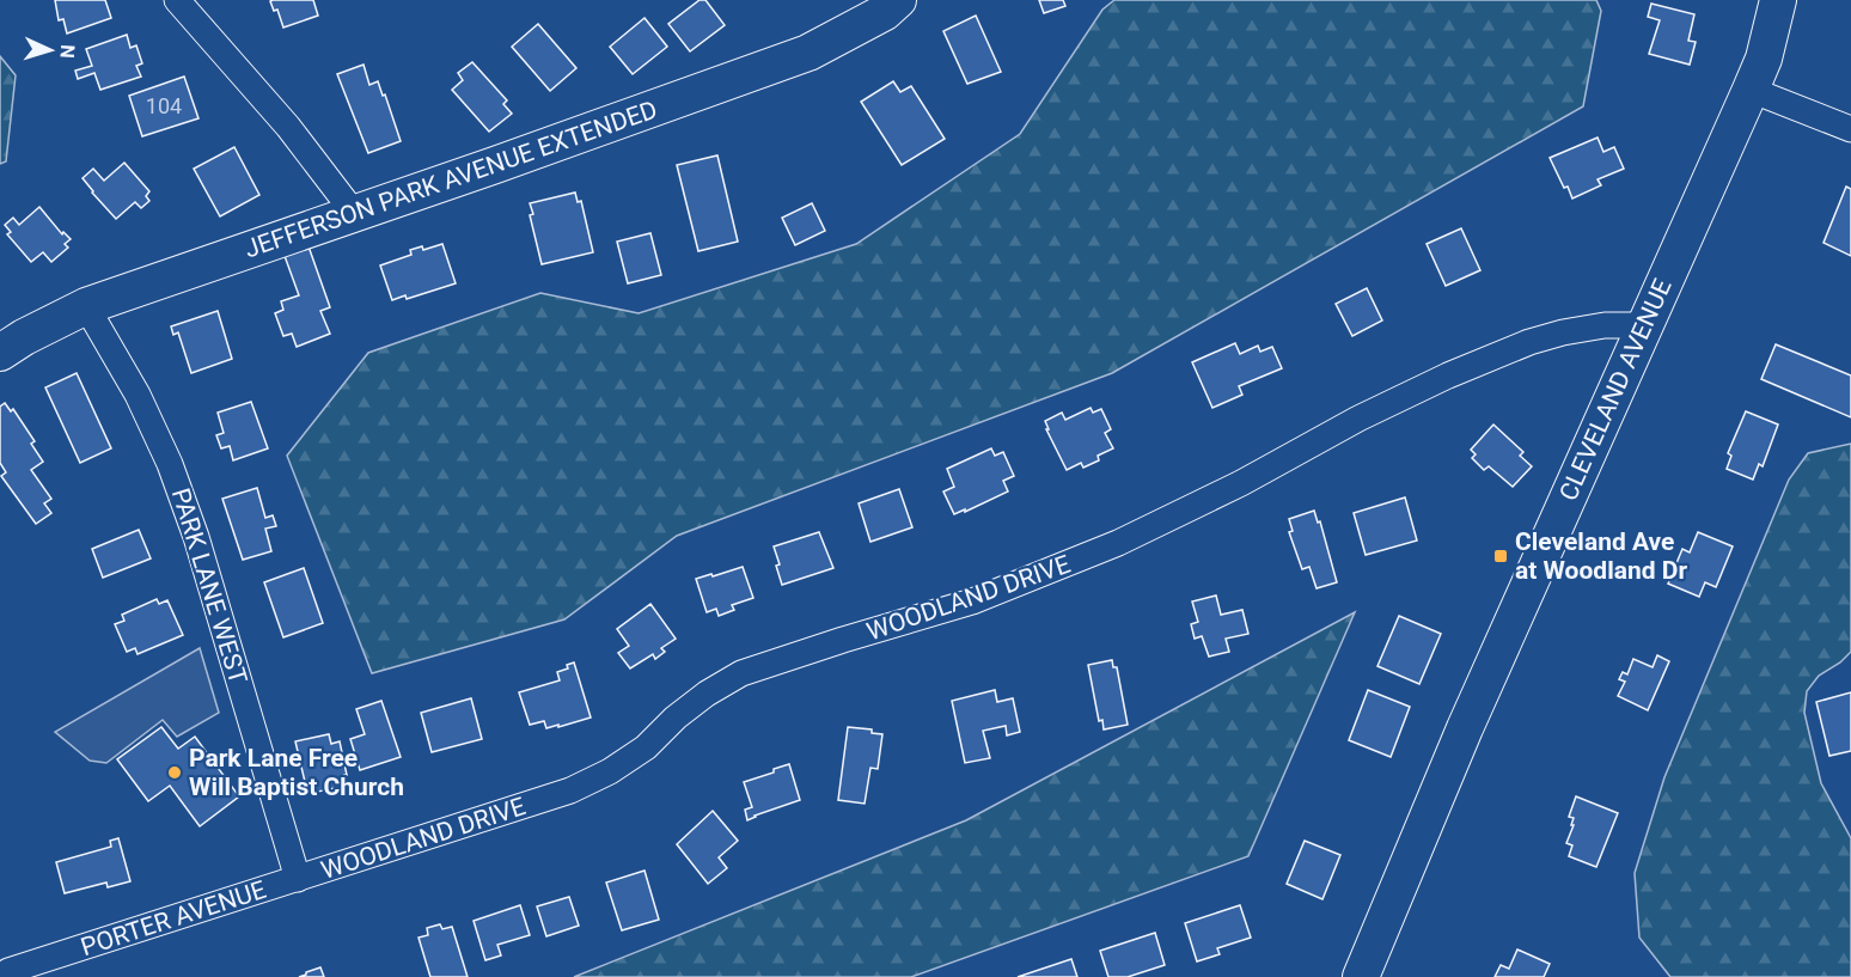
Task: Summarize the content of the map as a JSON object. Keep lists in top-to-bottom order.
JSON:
{
  "streets": {
    "street": [
      "JEFFERSON PARK AVENUE EXTENDED",
      "CLEVELAND AVENUE",
      "PARK LANE WEST",
      "WOODLAND DRIVE",
      "PORTER AVENUE"
    ]
  },
  "crossings": [
    ["JEFFERSON PARK AVENUE EXTENDED", "PARK LANE WEST"],
    ["CLEVELAND AVENUE", "WOODLAND DRIVE"],
    ["PARK LANE WEST", "WOODLAND DRIVE"],
    ["PARK LANE WEST", "PORTER AVENUE"],
    ["WOODLAND DRIVE", "PORTER AVENUE"]
  ],
  "places": {
    "transit": ["Cleveland Ave at Woodland Dr"],
    "other": ["Park Lane Free Will Baptist Church"]
  },
  "house_numbers": ["104"],
  "north": "right"
}
